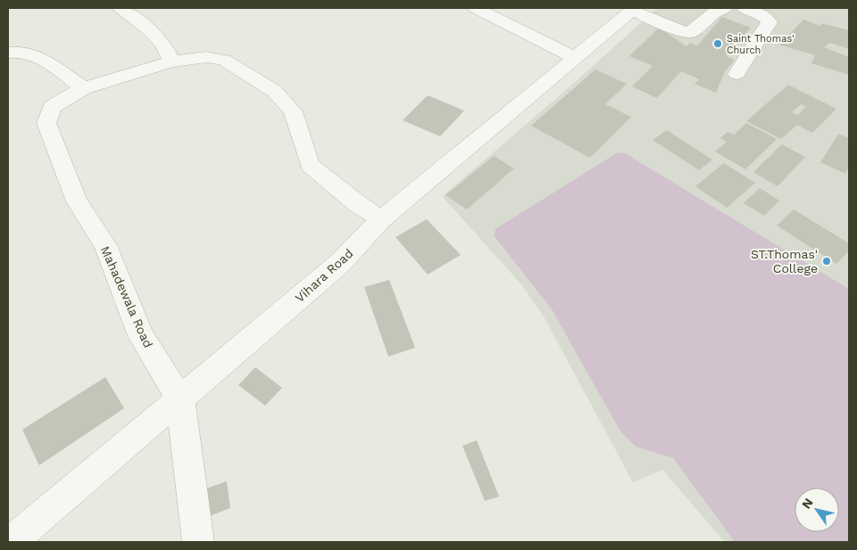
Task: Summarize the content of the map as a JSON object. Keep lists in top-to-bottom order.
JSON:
{
  "streets": {
    "street": ["Vihara Road", "Mahadewala Road"]
  },
  "crossings": [
    ["Vihara Road", "Mahadewala Road"]
  ],
  "places": ["Saint Thomas' Church", "ST.Thomas' College"],
  "north": "top left"
}
